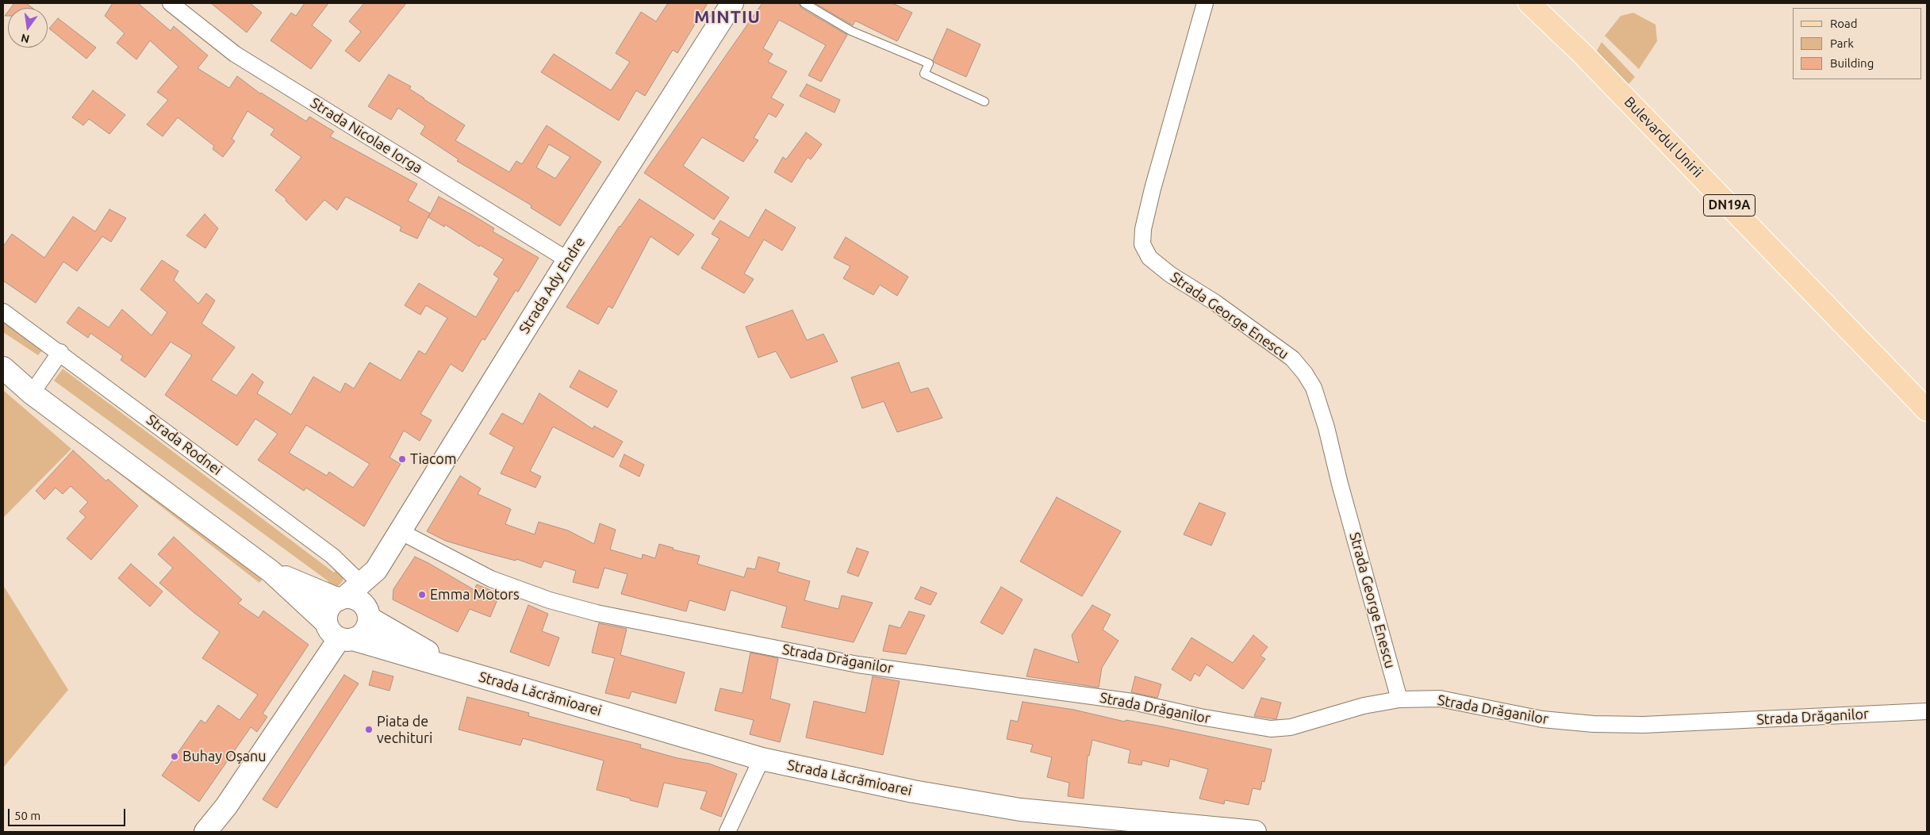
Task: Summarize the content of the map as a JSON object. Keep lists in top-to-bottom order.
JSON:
{
  "streets": {
    "main road": [
      "Bulevardul Unirii",
      "DN19A",
      "Strada Ady Endre",
      "Strada Lăcrămioarei"
    ],
    "street": [
      "Strada Nicolae Iorga",
      "Strada George Enescu",
      "Strada Rodnei",
      "Strada Drăganilor"
    ]
  },
  "crossings": [
    ["Strada Nicolae Iorga", "Strada Ady Endre"],
    ["Strada Ady Endre", "Strada Rodnei"],
    ["Strada Ady Endre", "Strada Drăganilor"],
    ["Strada Ady Endre", "Strada Lăcrămioarei"],
    ["Strada George Enescu", "Strada Drăganilor"]
  ],
  "districts": ["MINTIU"],
  "places": [
    "Tiacom",
    "Emma Motors",
    "Piata de vechituri",
    "Buhay Oșanu"
  ],
  "legend": ["Road", "Park", "Building"],
  "scale_bar": "50 m",
  "north": "bottom"
}
